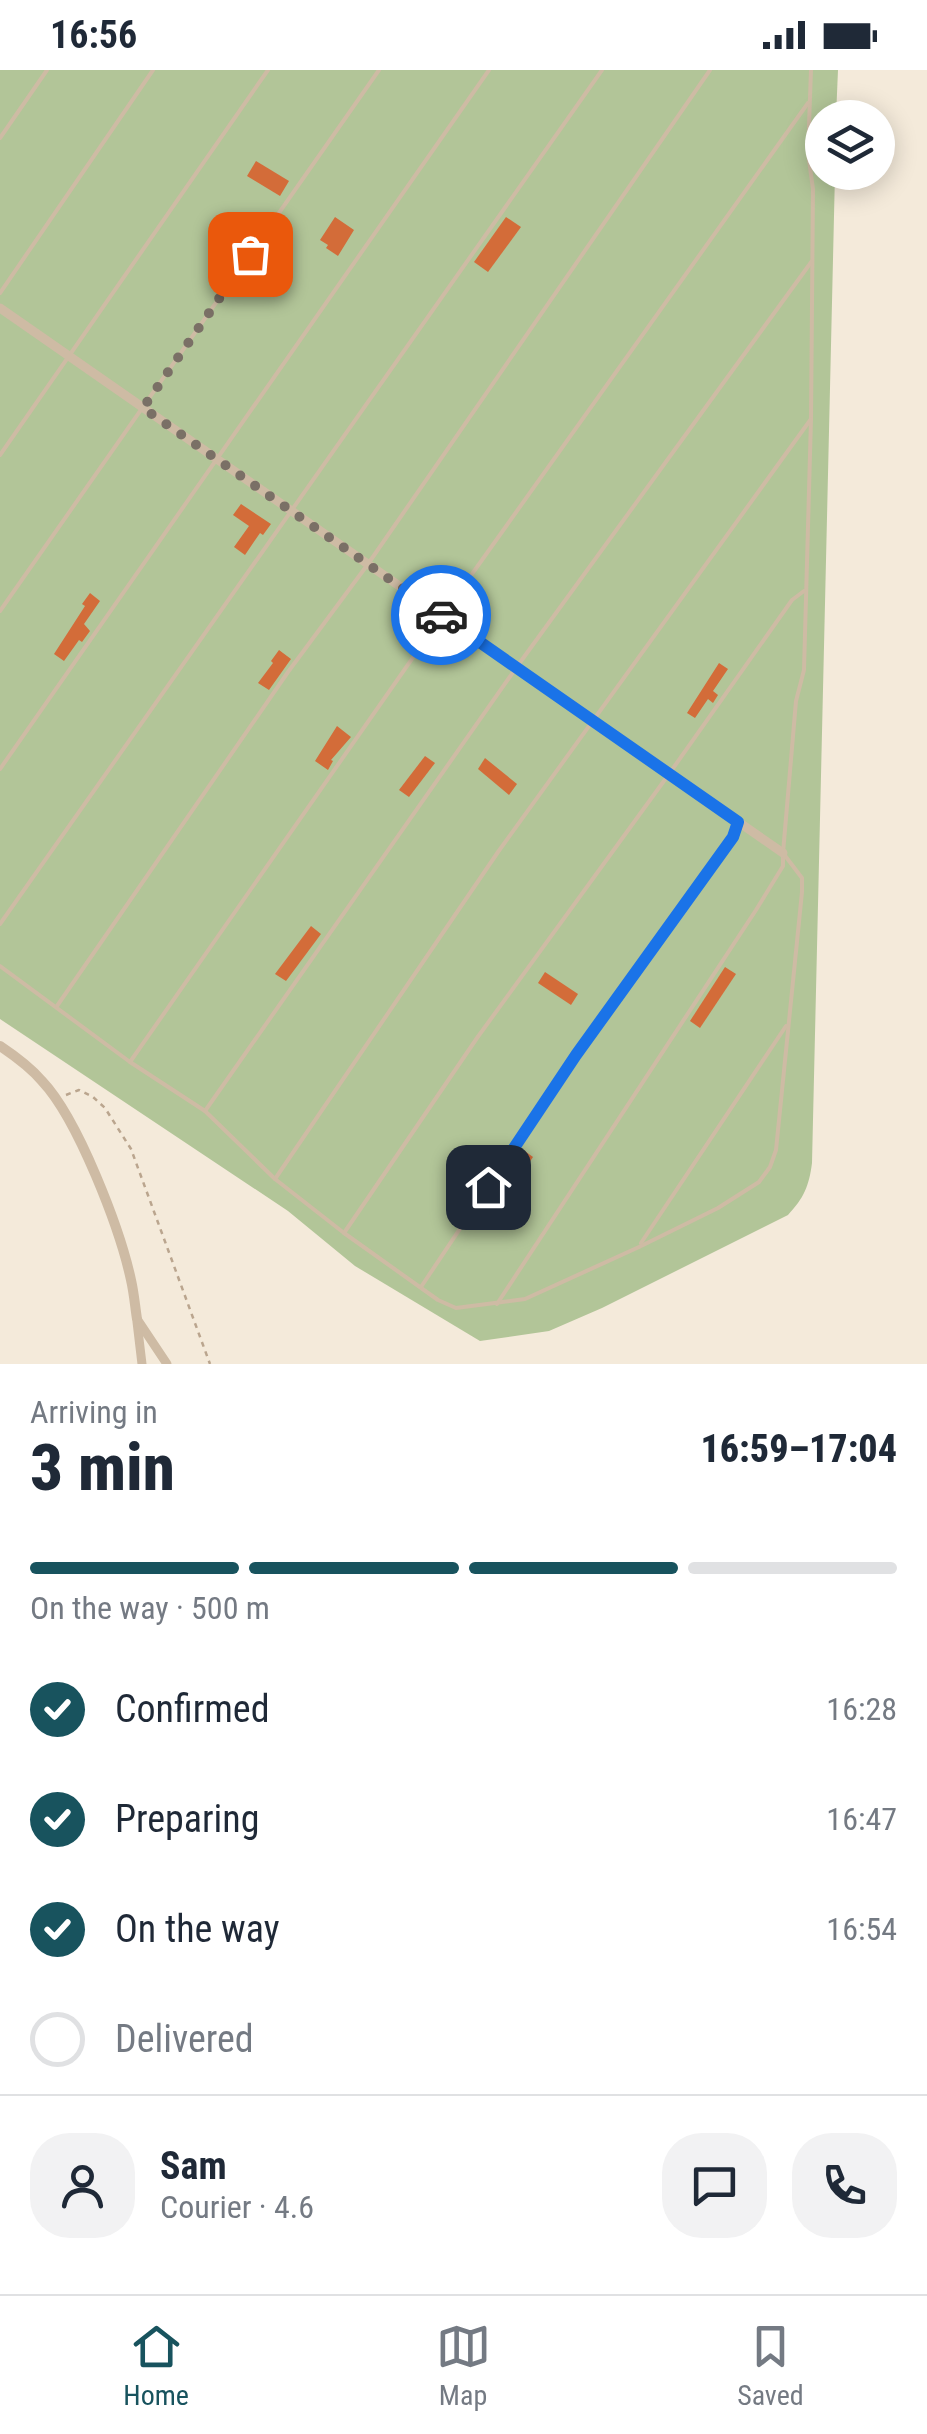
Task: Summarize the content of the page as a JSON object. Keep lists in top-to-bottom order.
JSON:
{
  "page": {
    "status": "16:56",
    "heading": ["3 min", "Arriving in", "16:59–17:04"],
    "panel": ["Sam", "Courier · 4.6"],
    "bar": "On the way · 500 m",
    "list": [
      ["Confirmed", "16:28"],
      ["Preparing", "16:47"],
      ["On the way", "16:54"],
      "Delivered"
    ],
    "tabs": ["Home", "Map", "Saved"]
  }
}
